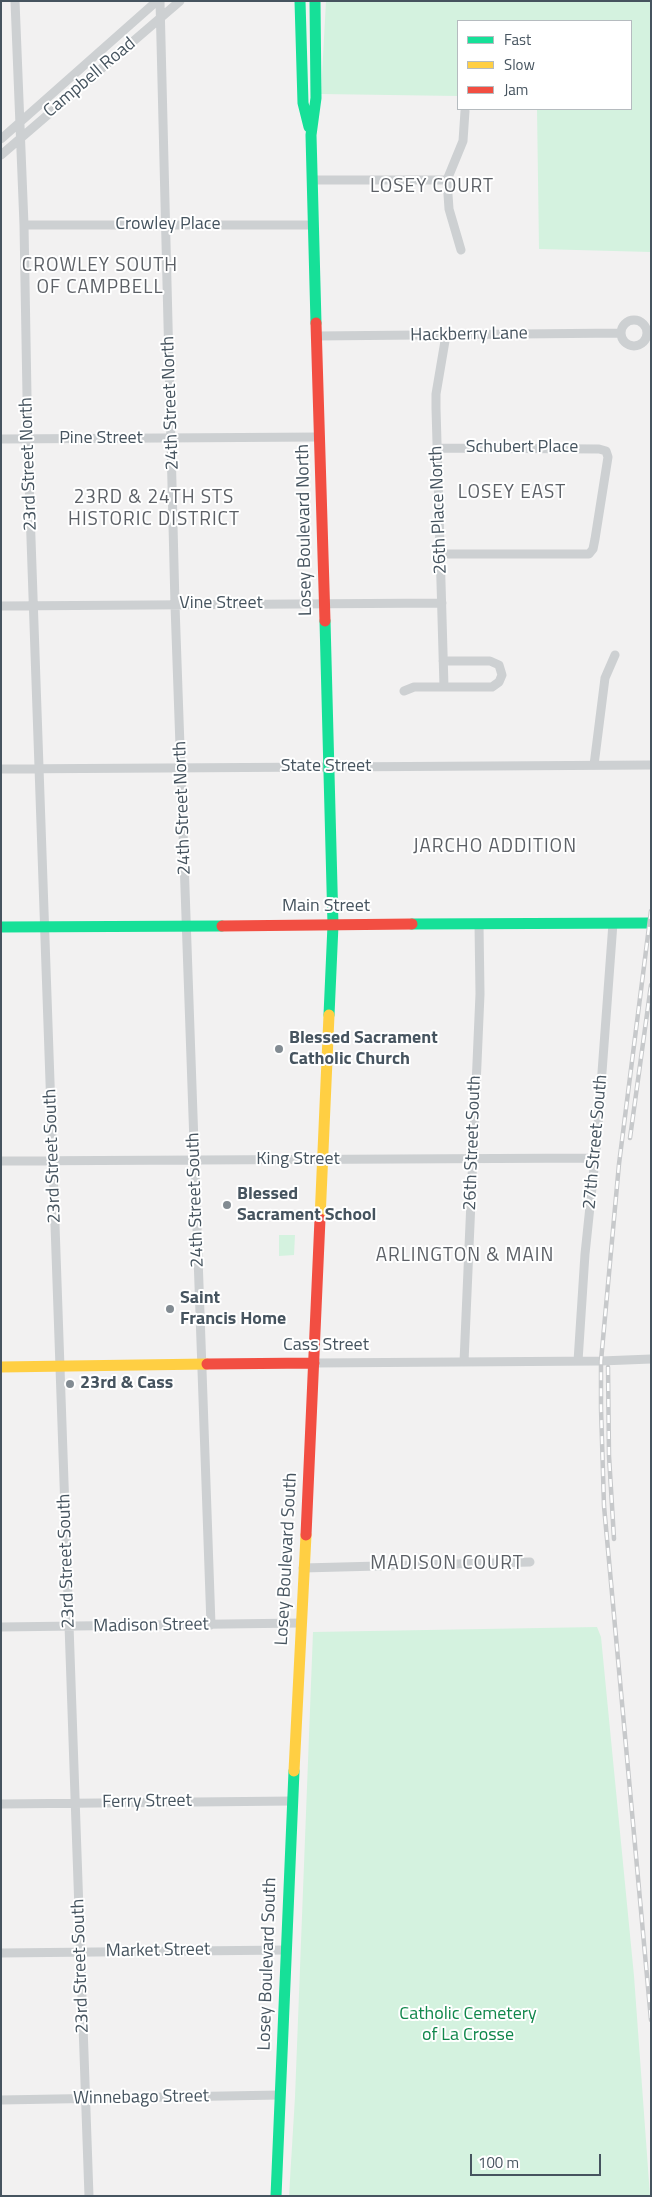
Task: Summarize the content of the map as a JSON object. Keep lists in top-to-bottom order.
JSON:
{
  "streets": {
    "main road": [
      "Losey Boulevard North",
      "Main Street",
      "Cass Street",
      "Losey Boulevard South"
    ],
    "street": [
      "Campbell Road",
      "Crowley Place",
      "Hackberry Lane",
      "24th Street North",
      "Pine Street",
      "Schubert Place",
      "23rd Street North",
      "26th Place North",
      "Vine Street",
      "State Street",
      "27th Street South",
      "26th Street South",
      "23rd Street South",
      "King Street",
      "24th Street South",
      "Madison Street",
      "Ferry Street",
      "Market Street",
      "Winnebago Street"
    ]
  },
  "crossings": [
    ["Campbell Road", "24th Street North"],
    ["Campbell Road", "23rd Street North"],
    ["Crowley Place", "24th Street North"],
    ["Crowley Place", "23rd Street North"],
    ["Crowley Place", "Losey Boulevard North"],
    ["Hackberry Lane", "26th Place North"],
    ["Hackberry Lane", "Losey Boulevard North"],
    ["24th Street North", "Pine Street"],
    ["24th Street North", "Vine Street"],
    ["24th Street North", "State Street"],
    ["24th Street North", "Main Street"],
    ["24th Street North", "24th Street South"],
    ["Pine Street", "23rd Street North"],
    ["Pine Street", "Losey Boulevard North"],
    ["Schubert Place", "26th Place North"],
    ["23rd Street North", "Vine Street"],
    ["23rd Street North", "State Street"],
    ["23rd Street North", "Main Street"],
    ["23rd Street North", "23rd Street South"],
    ["26th Place North", "Vine Street"],
    ["Losey Boulevard North", "Vine Street"],
    ["Losey Boulevard North", "State Street"],
    ["Losey Boulevard North", "Main Street"],
    ["Losey Boulevard North", "Losey Boulevard South"],
    ["Main Street", "27th Street South"],
    ["Main Street", "26th Street South"],
    ["Main Street", "23rd Street South"],
    ["Main Street", "24th Street South"],
    ["Main Street", "Losey Boulevard South"],
    ["27th Street South", "King Street"],
    ["27th Street South", "Cass Street"],
    ["26th Street South", "King Street"],
    ["26th Street South", "Cass Street"],
    ["23rd Street South", "King Street"],
    ["23rd Street South", "Cass Street"],
    ["23rd Street South", "Madison Street"],
    ["23rd Street South", "Ferry Street"],
    ["23rd Street South", "Market Street"],
    ["23rd Street South", "Winnebago Street"],
    ["King Street", "24th Street South"],
    ["King Street", "Losey Boulevard South"],
    ["24th Street South", "Cass Street"],
    ["24th Street South", "Madison Street"],
    ["Cass Street", "Losey Boulevard South"],
    ["Losey Boulevard South", "Madison Street"],
    ["Losey Boulevard South", "Ferry Street"],
    ["Losey Boulevard South", "Market Street"],
    ["Losey Boulevard South", "Winnebago Street"]
  ],
  "districts": [
    "LOSEY COURT",
    "CROWLEY SOUTH OF CAMPBELL",
    "LOSEY EAST",
    "23RD & 24TH STS HISTORIC DISTRICT",
    "JARCHO ADDITION",
    "ARLINGTON & MAIN",
    "MADISON COURT"
  ],
  "parks": ["Catholic Cemetery of La Crosse"],
  "places": [
    "Blessed Sacrament Catholic Church",
    "Blessed Sacrament School",
    "Saint Francis Home",
    "23rd & Cass"
  ],
  "legend": ["Fast", "Slow", "Jam"],
  "scale_bar": "100 m"
}
